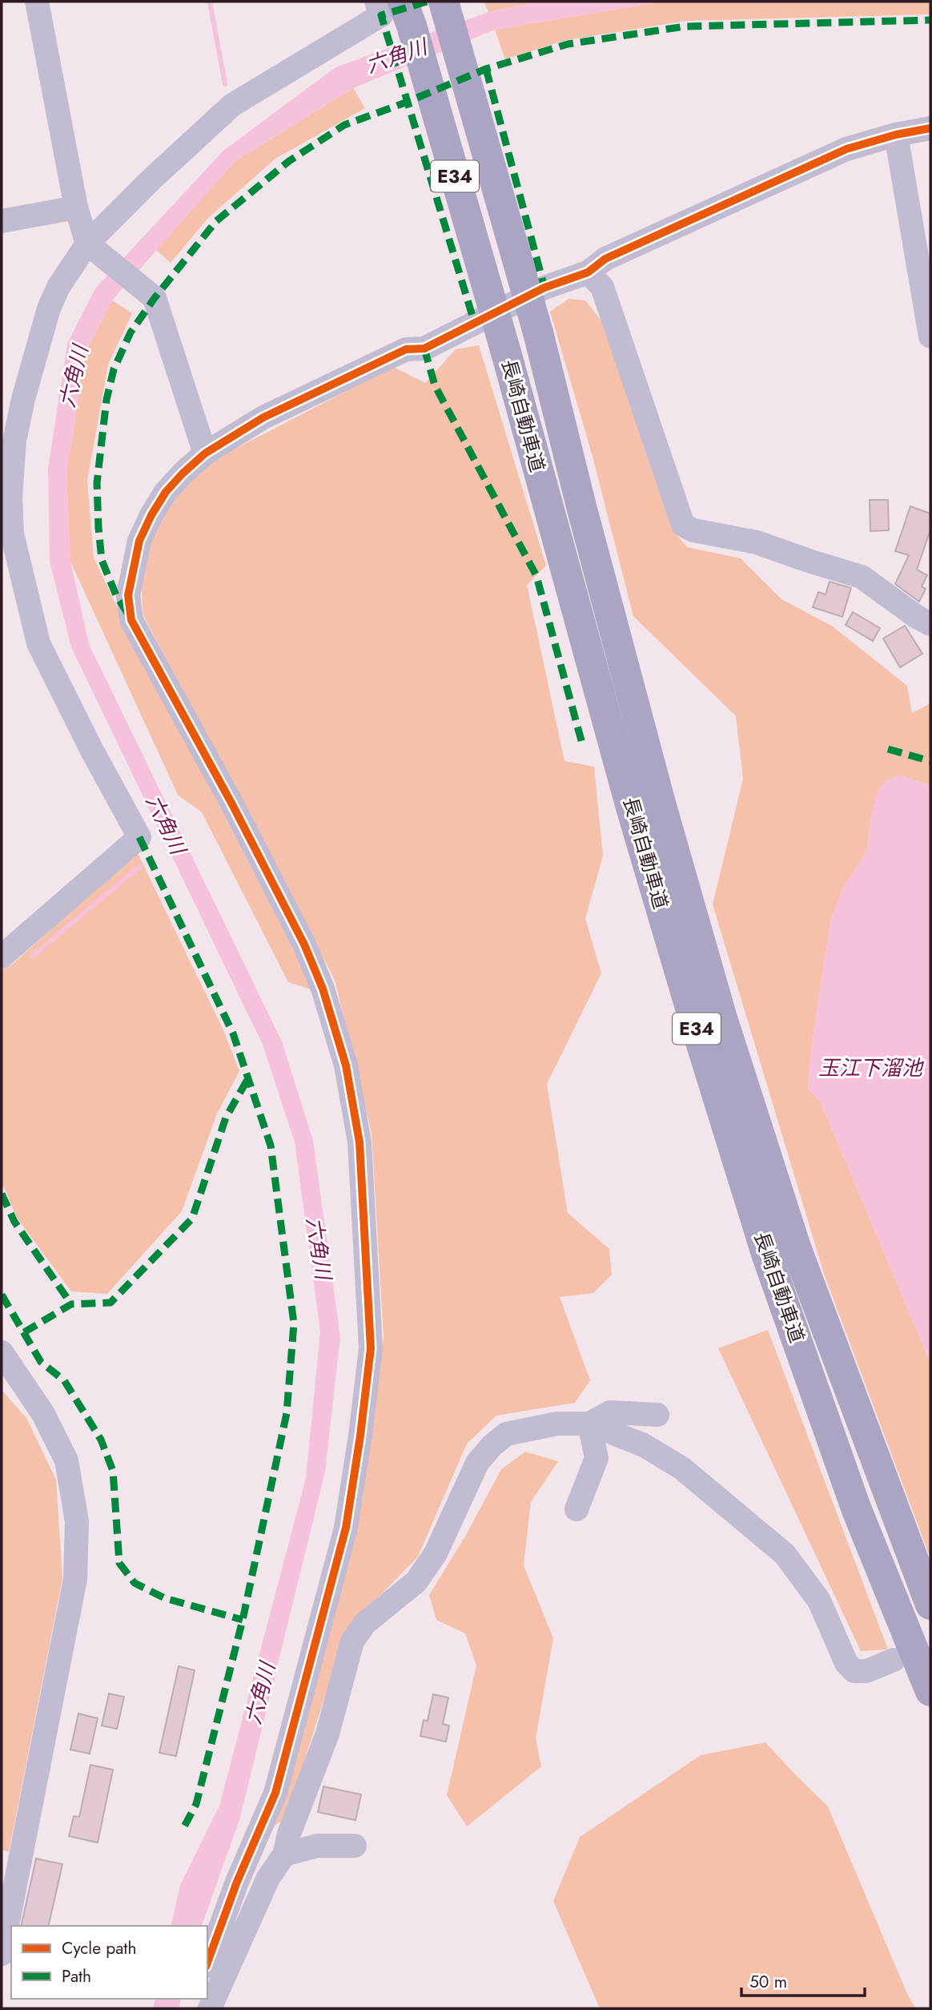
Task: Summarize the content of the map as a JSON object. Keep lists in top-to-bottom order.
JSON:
{
  "streets": {
    "highway": ["E34", "長崎自動車道"]
  },
  "water": ["六角川", "玉江下溜池"],
  "legend": ["Cycle path", "Path"],
  "scale_bar": "50 m"
}
